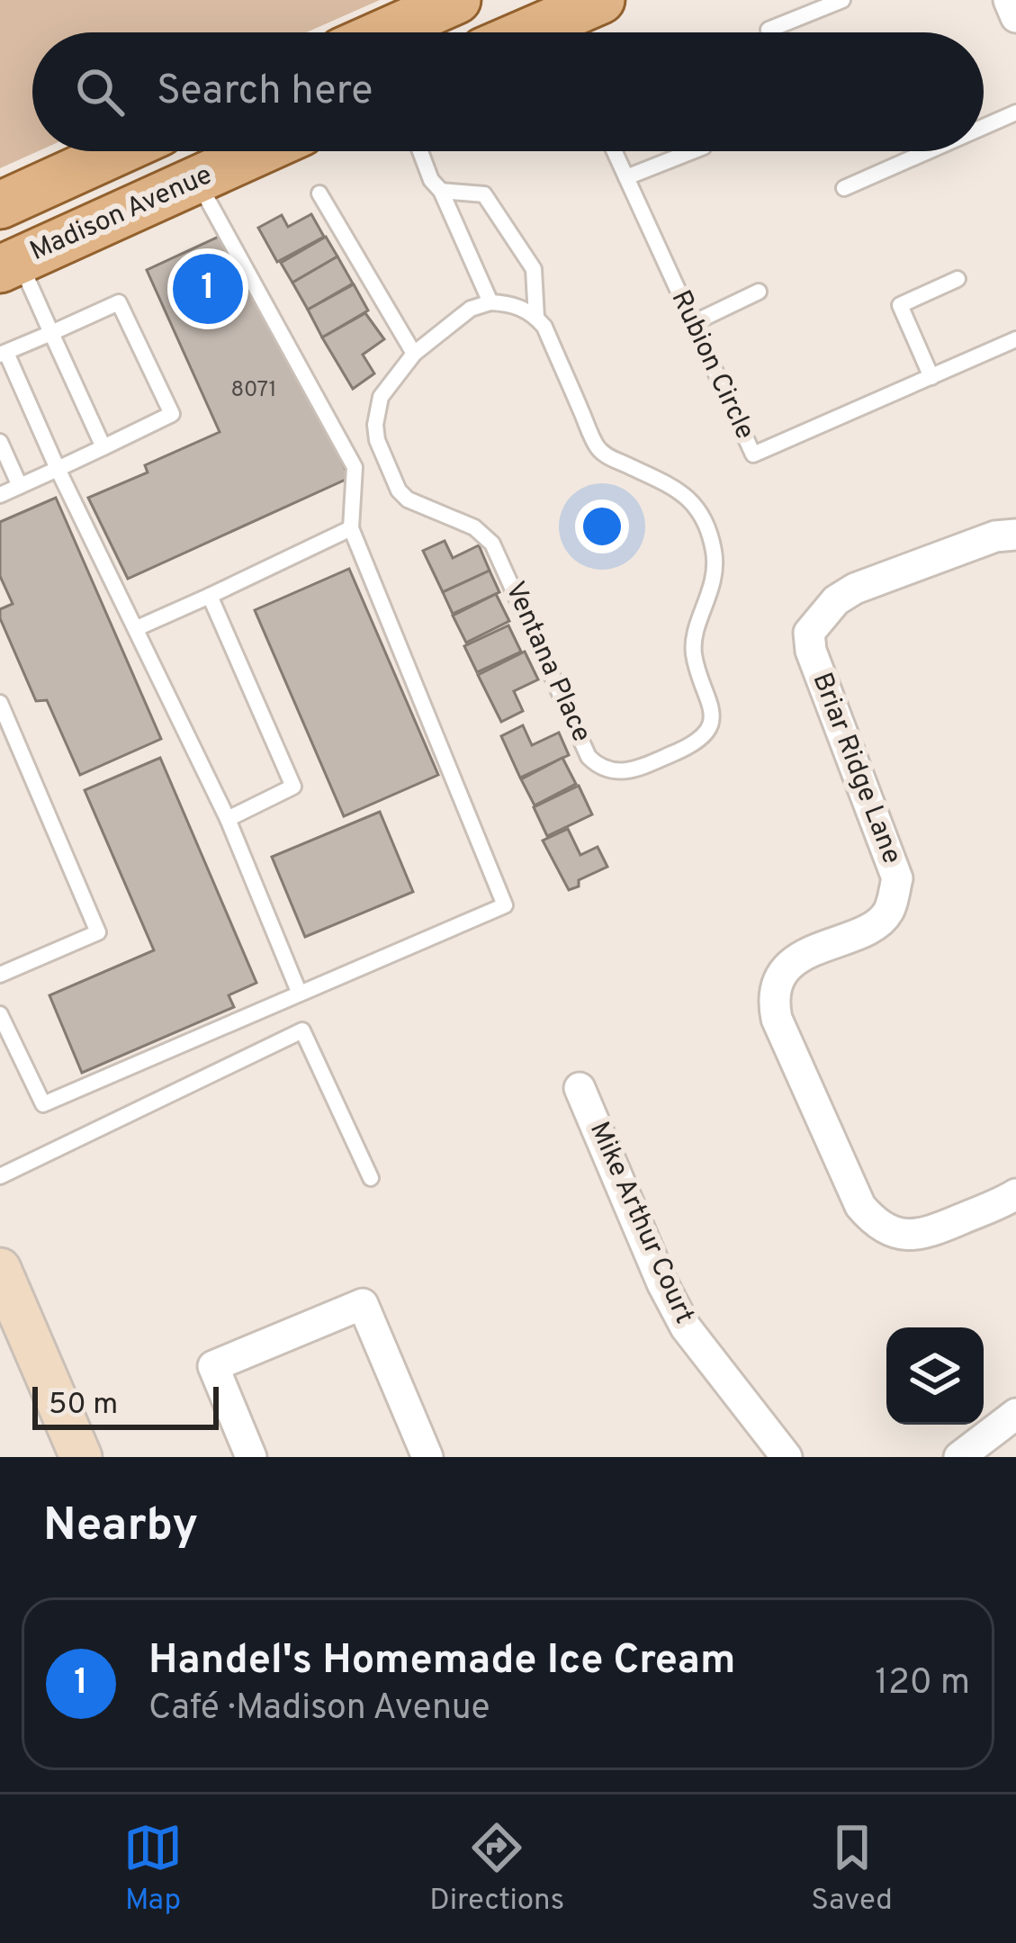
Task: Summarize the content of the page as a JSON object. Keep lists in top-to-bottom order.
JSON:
{
  "streets": {
    "main road": ["Madison Avenue"],
    "street": ["Briar Ridge Lane", "Mike Arthur Court"],
    "lane": ["Rubion Circle", "Ventana Place"]
  },
  "house_numbers": ["8071"],
  "scale_bar": "50 m",
  "page": {
    "search": "Search here",
    "pins": "1",
    "scale": "50 m",
    "heading": "Nearby",
    "list": [
      {
        "mark": "1",
        "name": "Handel's Homemade Ice Cream",
        "note": "Café · Madison Avenue",
        "value": "120 m"
      }
    ],
    "nav": ["Map", "Directions", "Saved"]
  }
}
